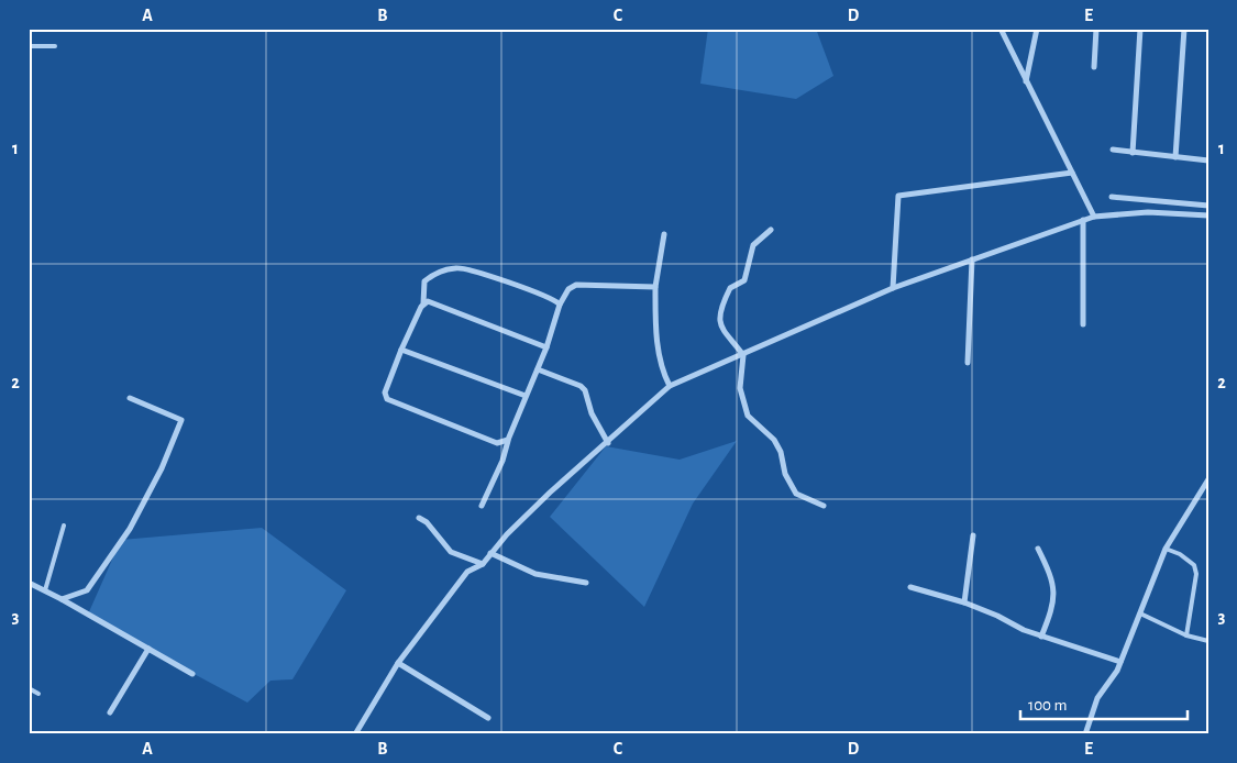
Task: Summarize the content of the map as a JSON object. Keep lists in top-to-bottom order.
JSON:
{
  "scale_bar": "100 m",
  "grid": {
    "columns": [
      "A",
      "B",
      "C",
      "D",
      "E"
    ],
    "rows": ["1", "2", "3"]
  }
}
